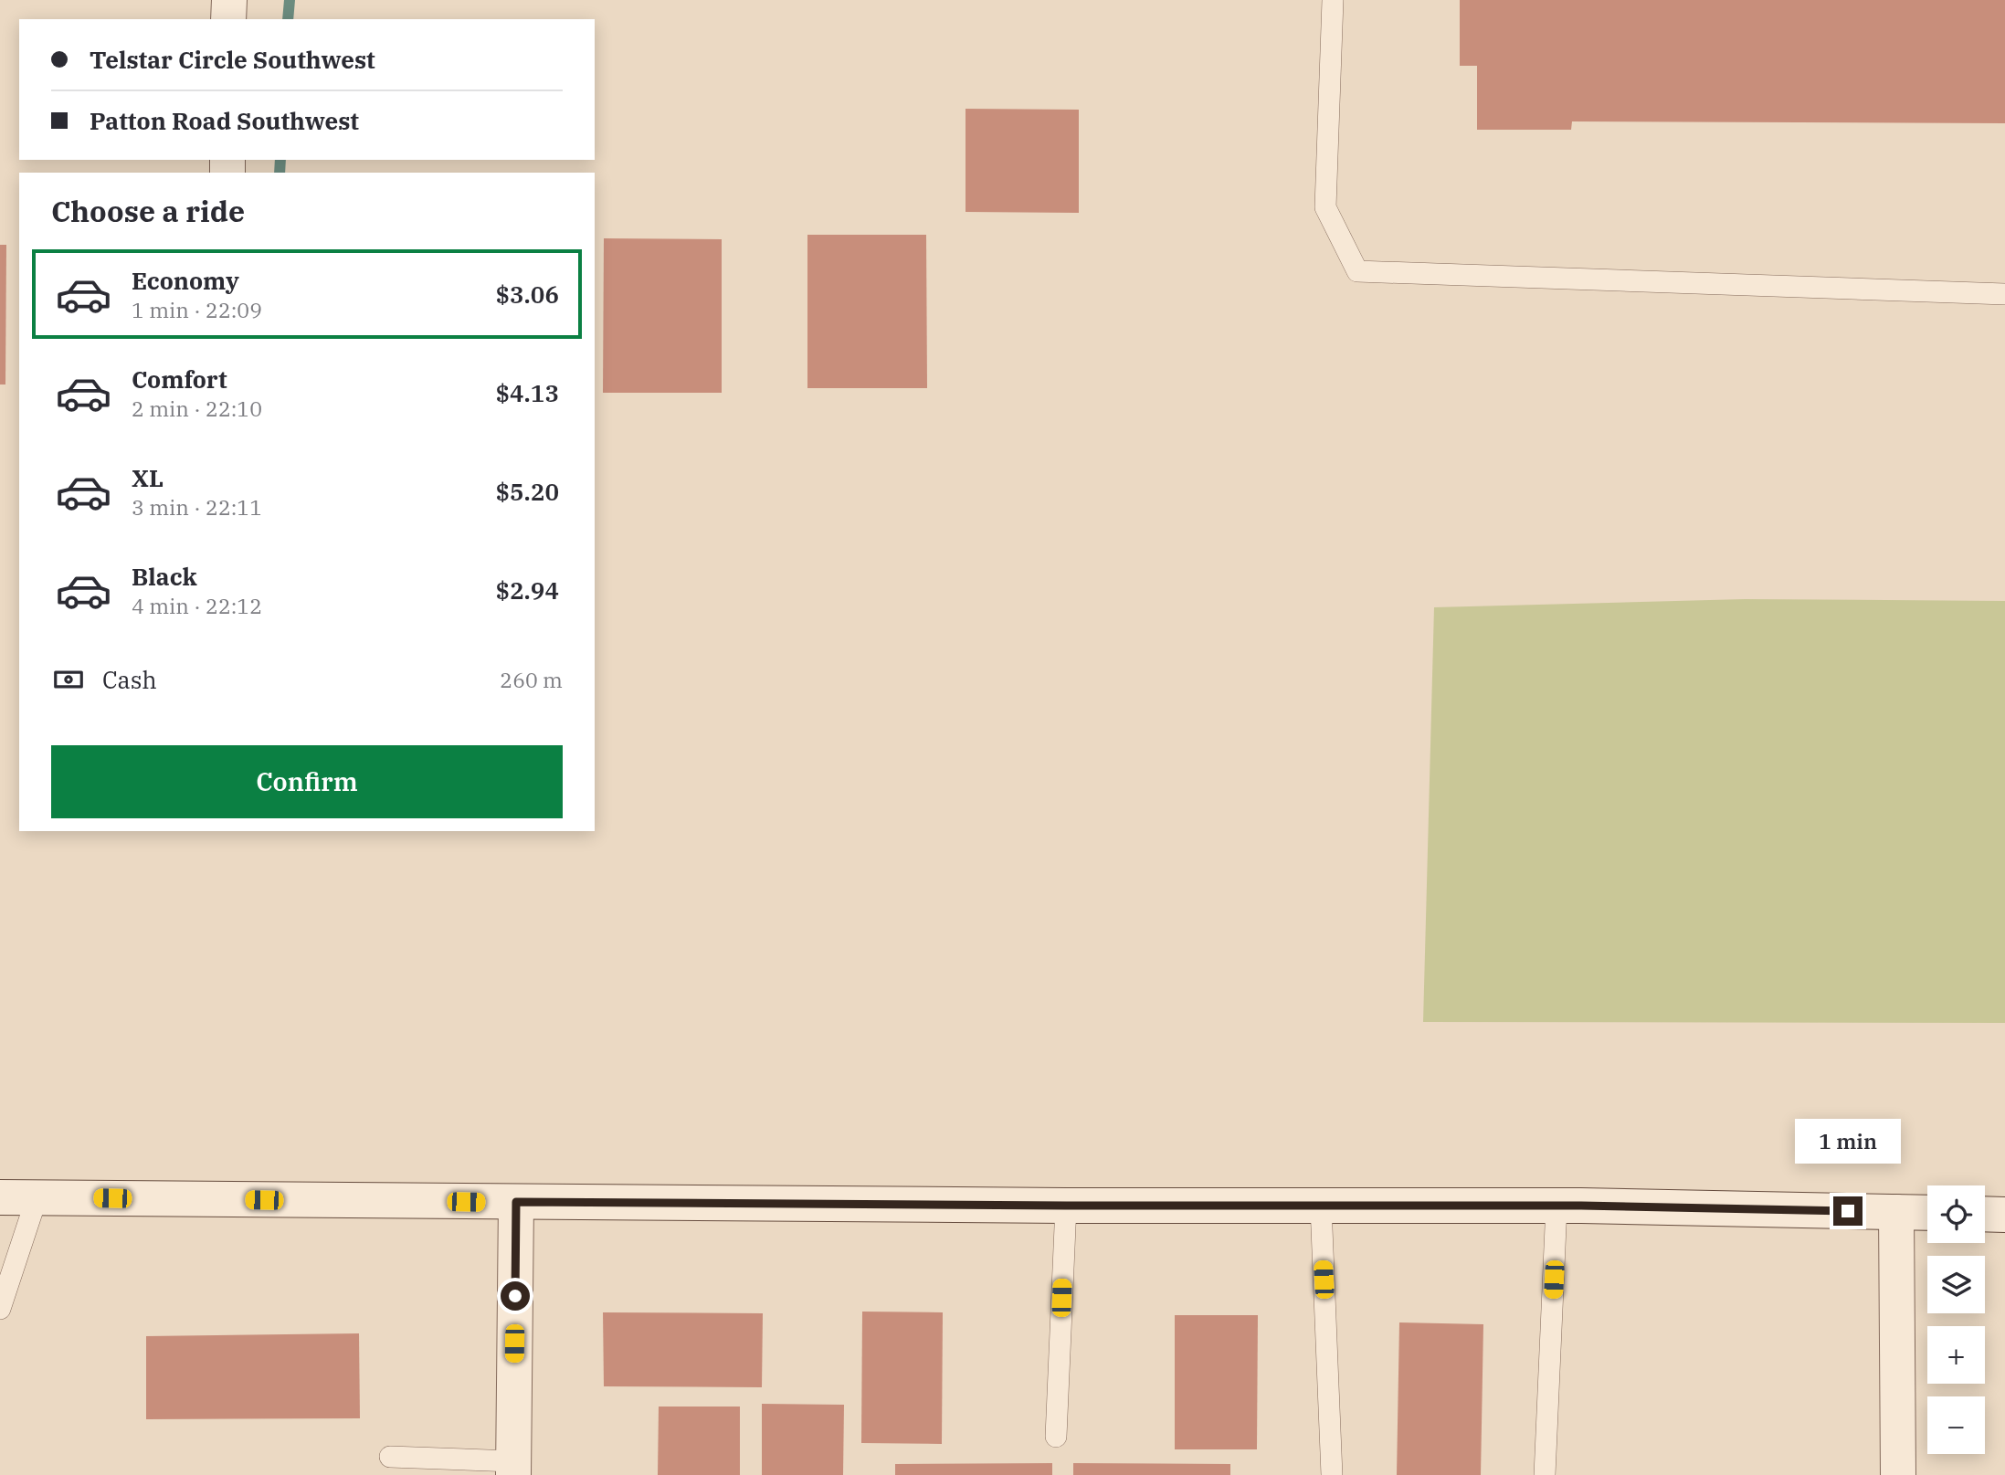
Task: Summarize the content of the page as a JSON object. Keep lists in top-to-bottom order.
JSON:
{
  "page": {
    "banner": ["Telstar Circle Southwest", "Patton Road Southwest"],
    "heading": "Choose a ride",
    "list": [
      {
        "name": "Economy",
        "note": "1 min · 22:09",
        "value": "$3.06"
      },
      {
        "name": "Comfort",
        "note": "2 min · 22:10",
        "value": "$4.13"
      },
      {
        "name": "XL",
        "note": "3 min · 22:11",
        "value": "$5.20"
      },
      {
        "name": "Black",
        "note": "4 min · 22:12",
        "value": "$2.94"
      }
    ],
    "pay": ["Cash", "260 m"],
    "buttons": "Confirm",
    "bubble": "1 min",
    "map_buttons": ["+", "−"]
  }
}
